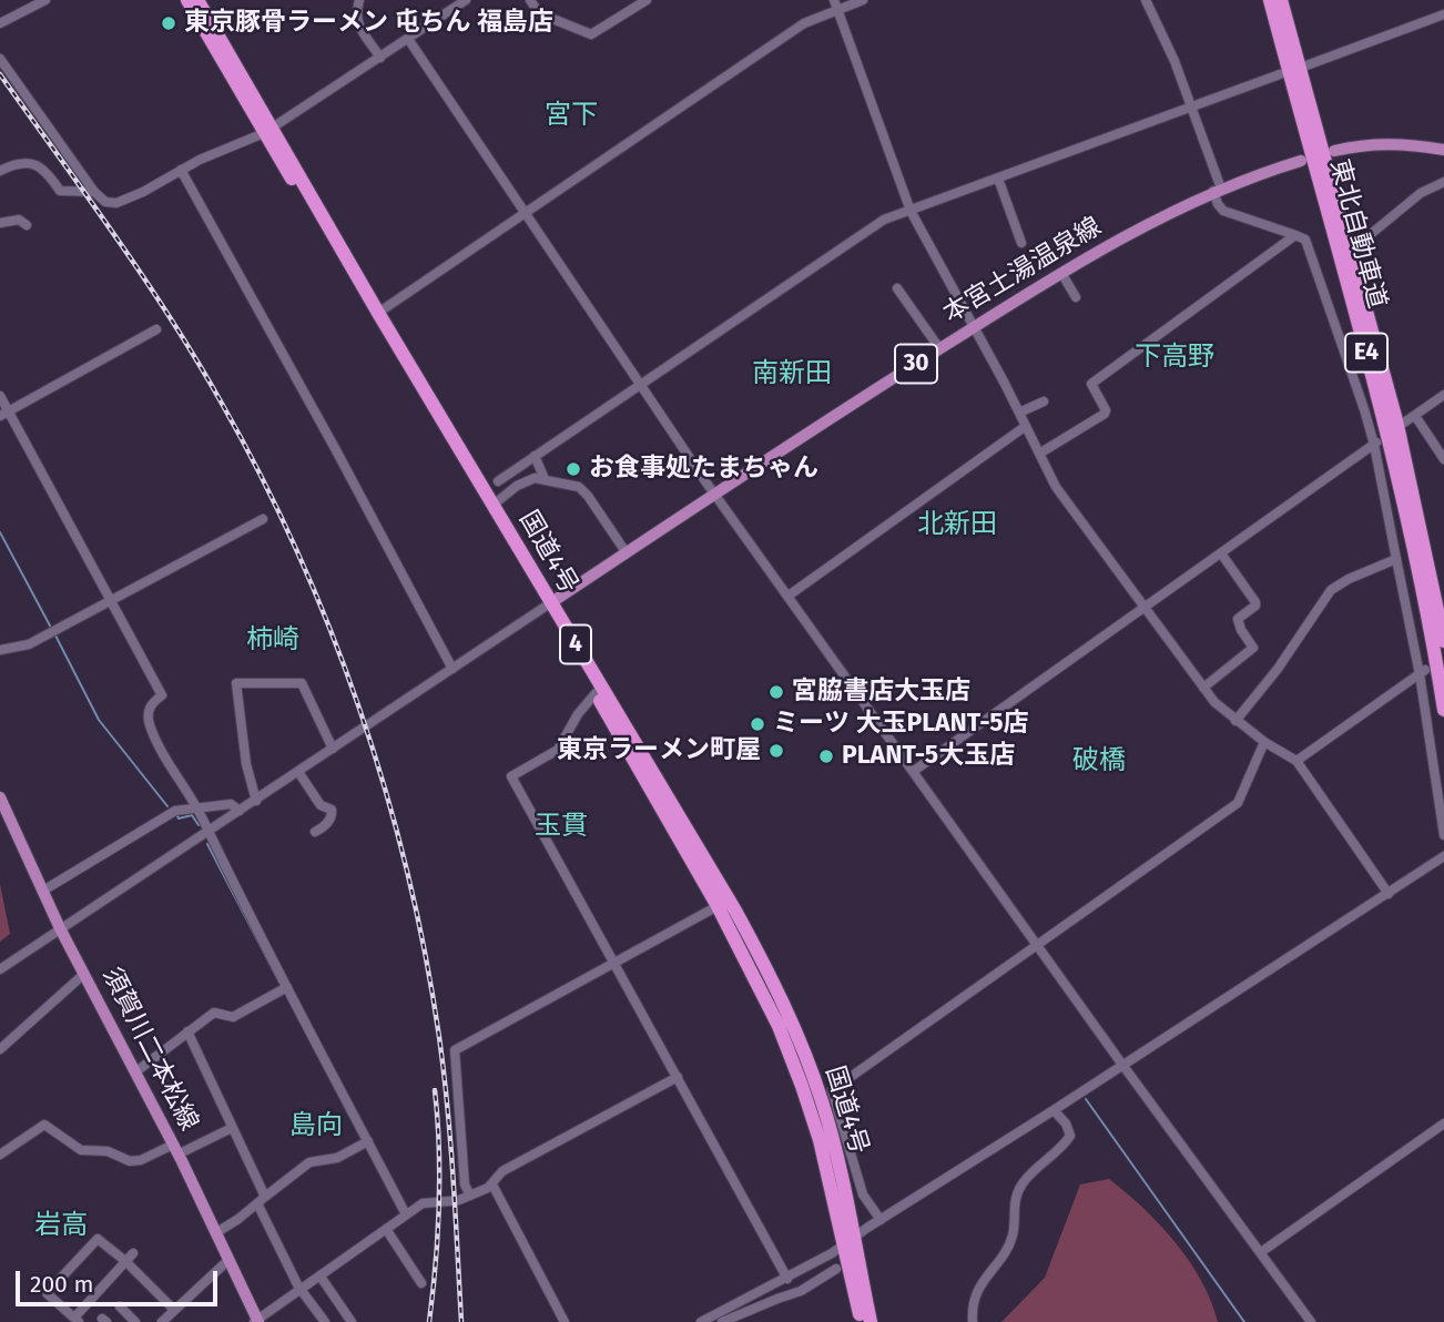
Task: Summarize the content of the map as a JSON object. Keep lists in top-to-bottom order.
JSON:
{
  "streets": {
    "highway": [
      "東北自動車道",
      "E4",
      "国道4号",
      "4"
    ],
    "main road": ["本宮土湯温泉線", "30", "須賀川二本松線"]
  },
  "crossings": [
    ["本宮土湯温泉線", "国道4号"]
  ],
  "districts": [
    "宮下",
    "下高野",
    "南新田",
    "北新田",
    "柿崎",
    "破橋",
    "玉貫",
    "島向",
    "岩高"
  ],
  "places": [
    "東京豚骨ラーメン 屯ちん 福島店",
    "お食事処たまちゃん",
    "宮脇書店大玉店",
    "ミーツ 大玉PLANT-5店",
    "東京ラーメン町屋",
    "PLANT-5大玉店"
  ],
  "scale_bar": "200 m"
}
